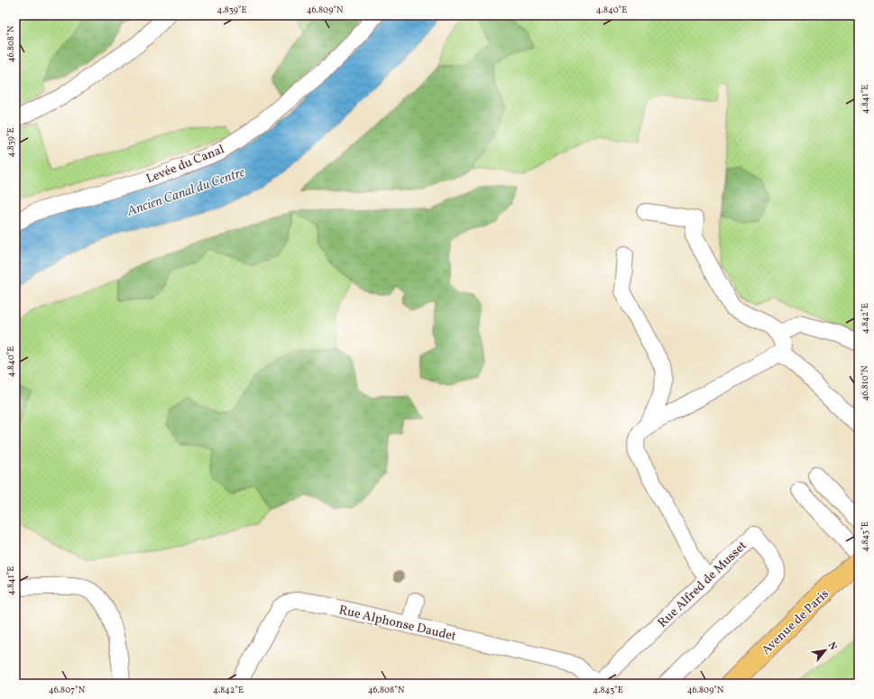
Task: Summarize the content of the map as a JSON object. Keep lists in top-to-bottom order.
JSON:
{
  "streets": {
    "main road": ["Avenue de Paris"],
    "street": ["Levée du Canal", "Rue Alfred de Musset", "Rue Alphonse Daudet"]
  },
  "crossings": [
    ["Rue Alfred de Musset", "Rue Alphonse Daudet"]
  ],
  "water": ["Ancien Canal du Centre"],
  "north": "top right",
  "coordinates": [
    "4.839°E",
    "46.809°N",
    "4.840°E",
    "46.808°N",
    "4.841°E",
    "4.842°E",
    "46.810°N",
    "4.843°E",
    "46.807°N"
  ]
}
